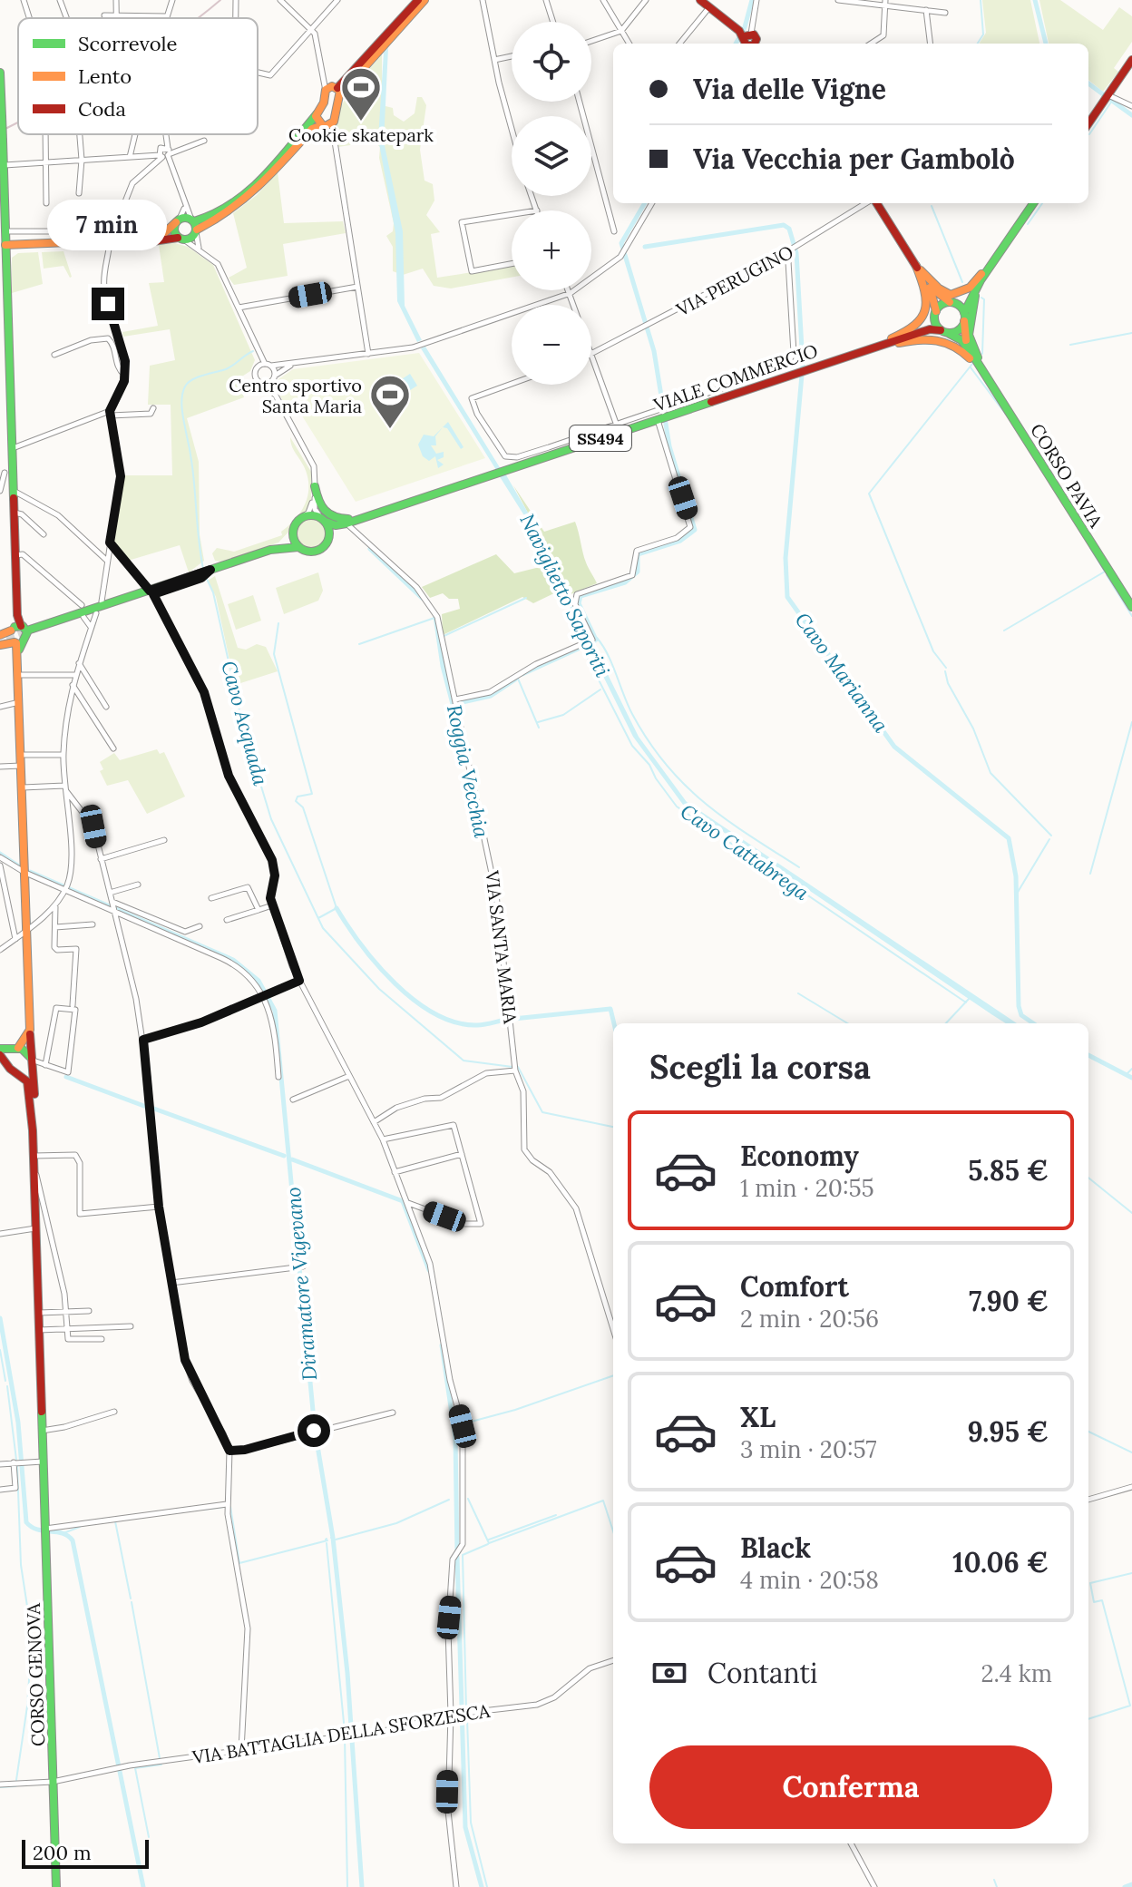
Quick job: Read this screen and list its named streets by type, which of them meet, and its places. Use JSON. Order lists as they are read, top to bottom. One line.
{"streets":{"main road":["VIALE COMMERCIO","SS494","CORSO PAVIA","CORSO GENOVA"],"street":["VIA PERUGINO","VIA SANTA MARIA","VIA BATTAGLIA DELLA SFORZESCA"]},"crossings":[["VIALE COMMERCIO","SS494"],["VIALE COMMERCIO","VIA SANTA MARIA"],["CORSO GENOVA","VIA BATTAGLIA DELLA SFORZESCA"]],"water":["Naviglietto Saporiti","Cavo Marianna","Cavo Acquada","Roggia Vecchia","Cavo Cattabrega","Diramatore Vigevano"],"places":{"sports":["Cookie skatepark","Centro sportivo Santa Maria"]},"legend":["Scorrevole","Lento","Coda"],"scale_bar":"200 m","page":{"map_buttons":["+","−"],"banner":["Via delle Vigne","Via Vecchia per Gambolò"],"bubble":"7 min","heading":"Scegli la corsa","list":[{"name":"Economy","note":"1 min · 20:55","value":"5.85 €"},{"name":"Comfort","note":"2 min · 20:56","value":"7.90 €"},{"name":"XL","note":"3 min · 20:57","value":"9.95 €"},{"name":"Black","note":"4 min · 20:58","value":"10.06 €"}],"pay":["Contanti","2.4 km"],"buttons":"Conferma","scale":"200 m"}}
